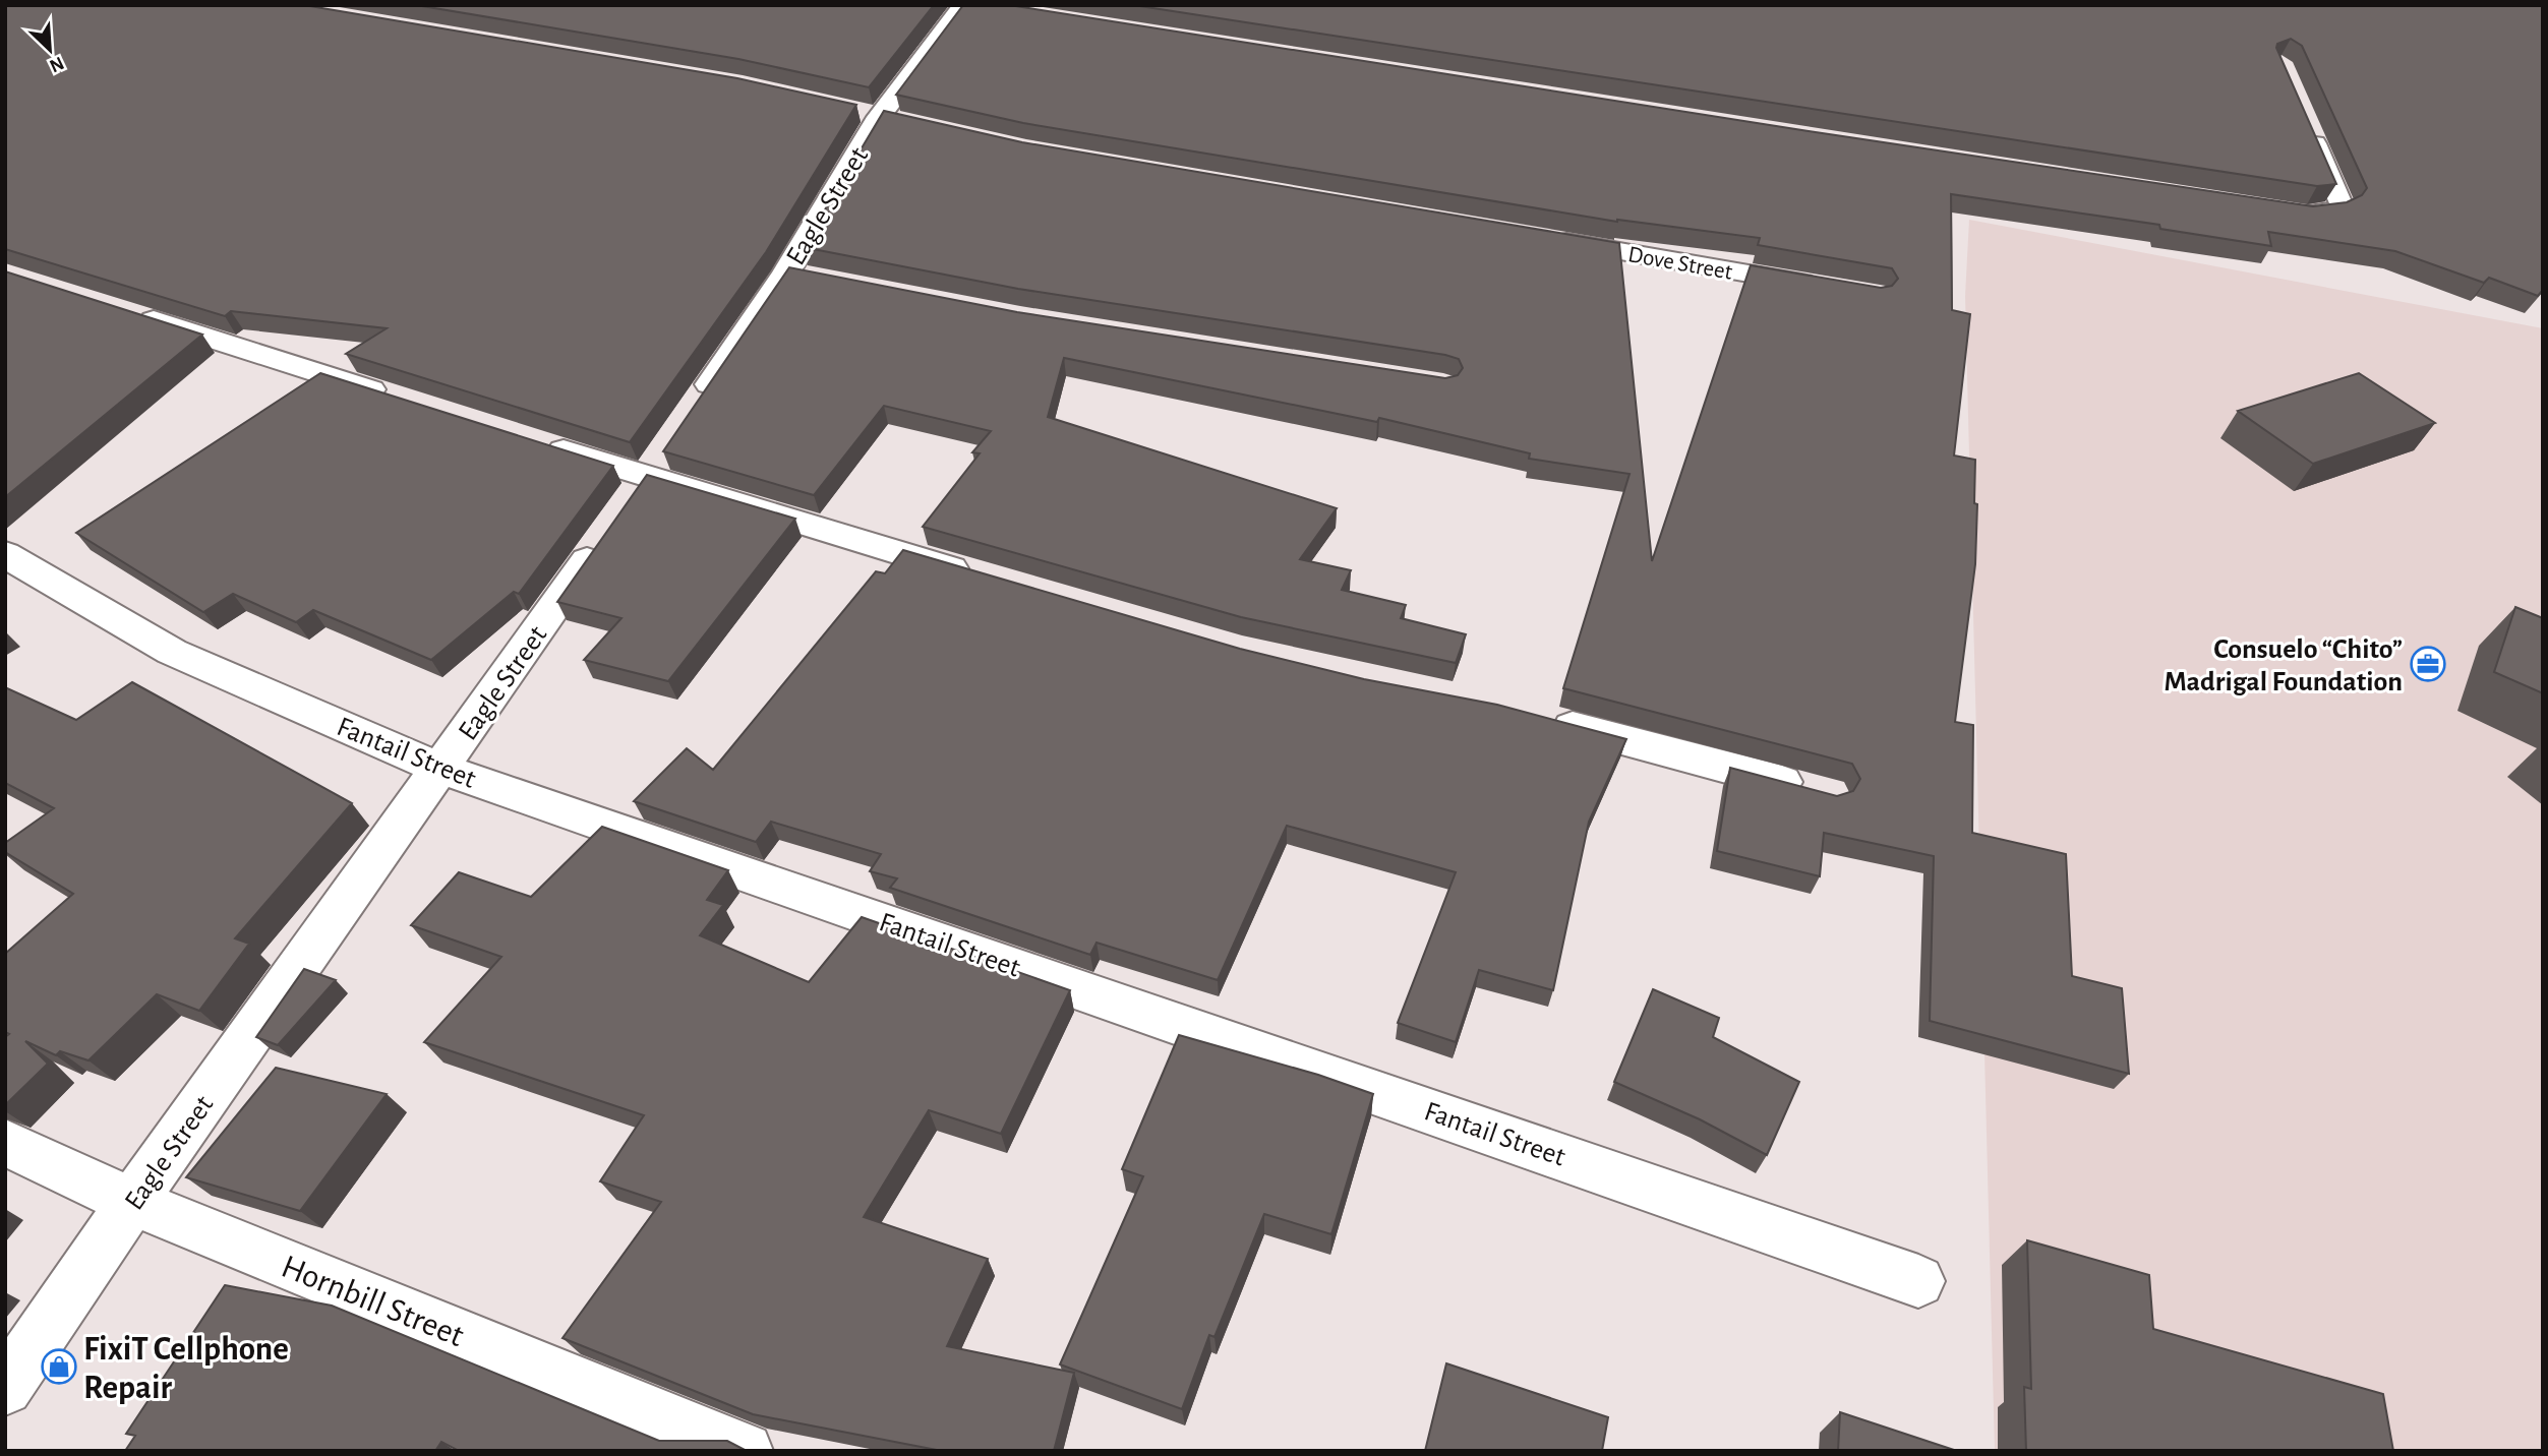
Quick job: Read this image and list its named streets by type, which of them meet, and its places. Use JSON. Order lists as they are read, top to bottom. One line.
{"streets":{"street":["Eagle Street","Dove Street","Fantail Street","Hornbill Street"]},"crossings":[["Eagle Street","Fantail Street"],["Eagle Street","Hornbill Street"]],"places":{"office":["Consuelo “Chito” Madrigal Foundation"],"shop":["FixiT Cellphone Repair"]},"north":"bottom right"}
